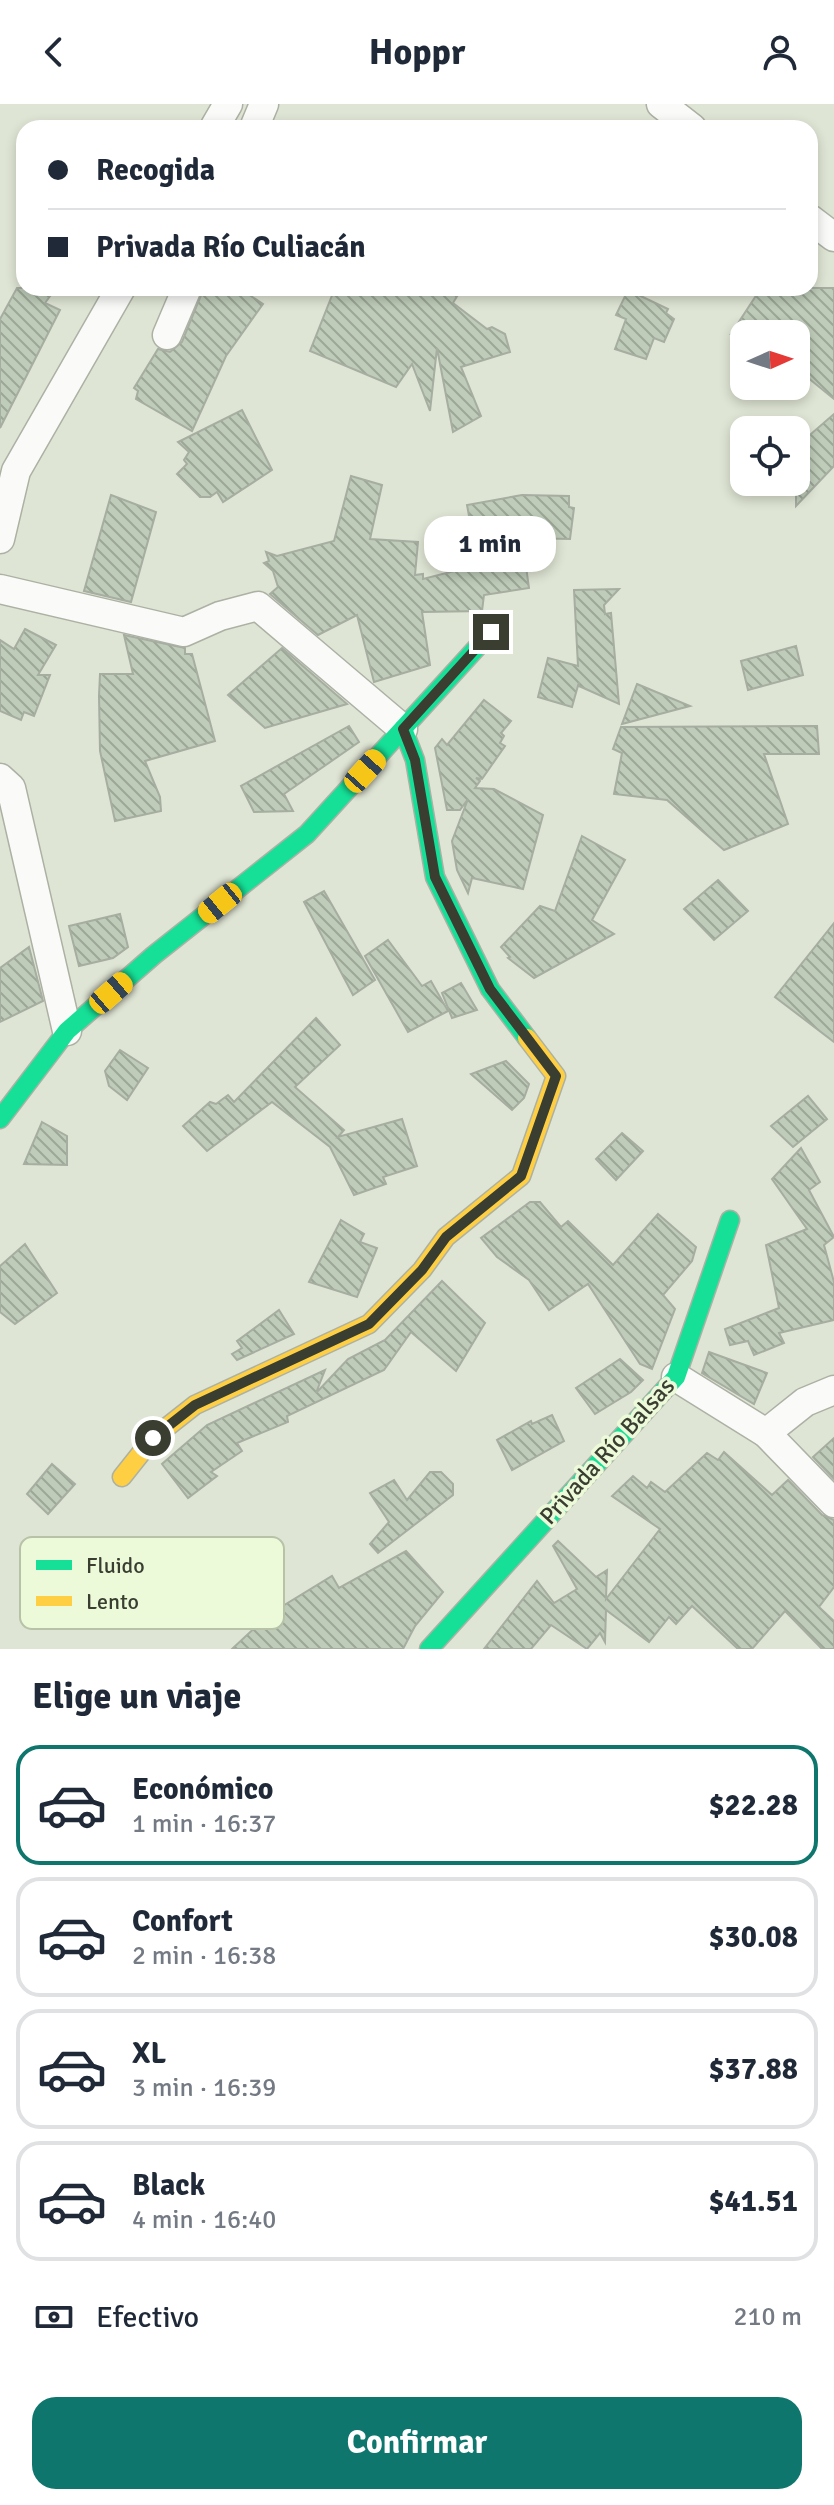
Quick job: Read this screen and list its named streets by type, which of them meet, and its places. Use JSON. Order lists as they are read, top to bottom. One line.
{"streets":{"street":["Privada Río Balsas"]},"legend":["Fluido","Lento"],"north":"right","page":{"header":"Hoppr","banner":["Recogida","Privada Río Culiacán"],"bubble":"1 min","heading":"Elige un viaje","list":[{"name":"Económico","note":"1 min · 16:37","value":"$22.28"},{"name":"Confort","note":"2 min · 16:38","value":"$30.08"},{"name":"XL","note":"3 min · 16:39","value":"$37.88"},{"name":"Black","note":"4 min · 16:40","value":"$41.51"}],"pay":["Efectivo","210 m"],"buttons":"Confirmar"}}
